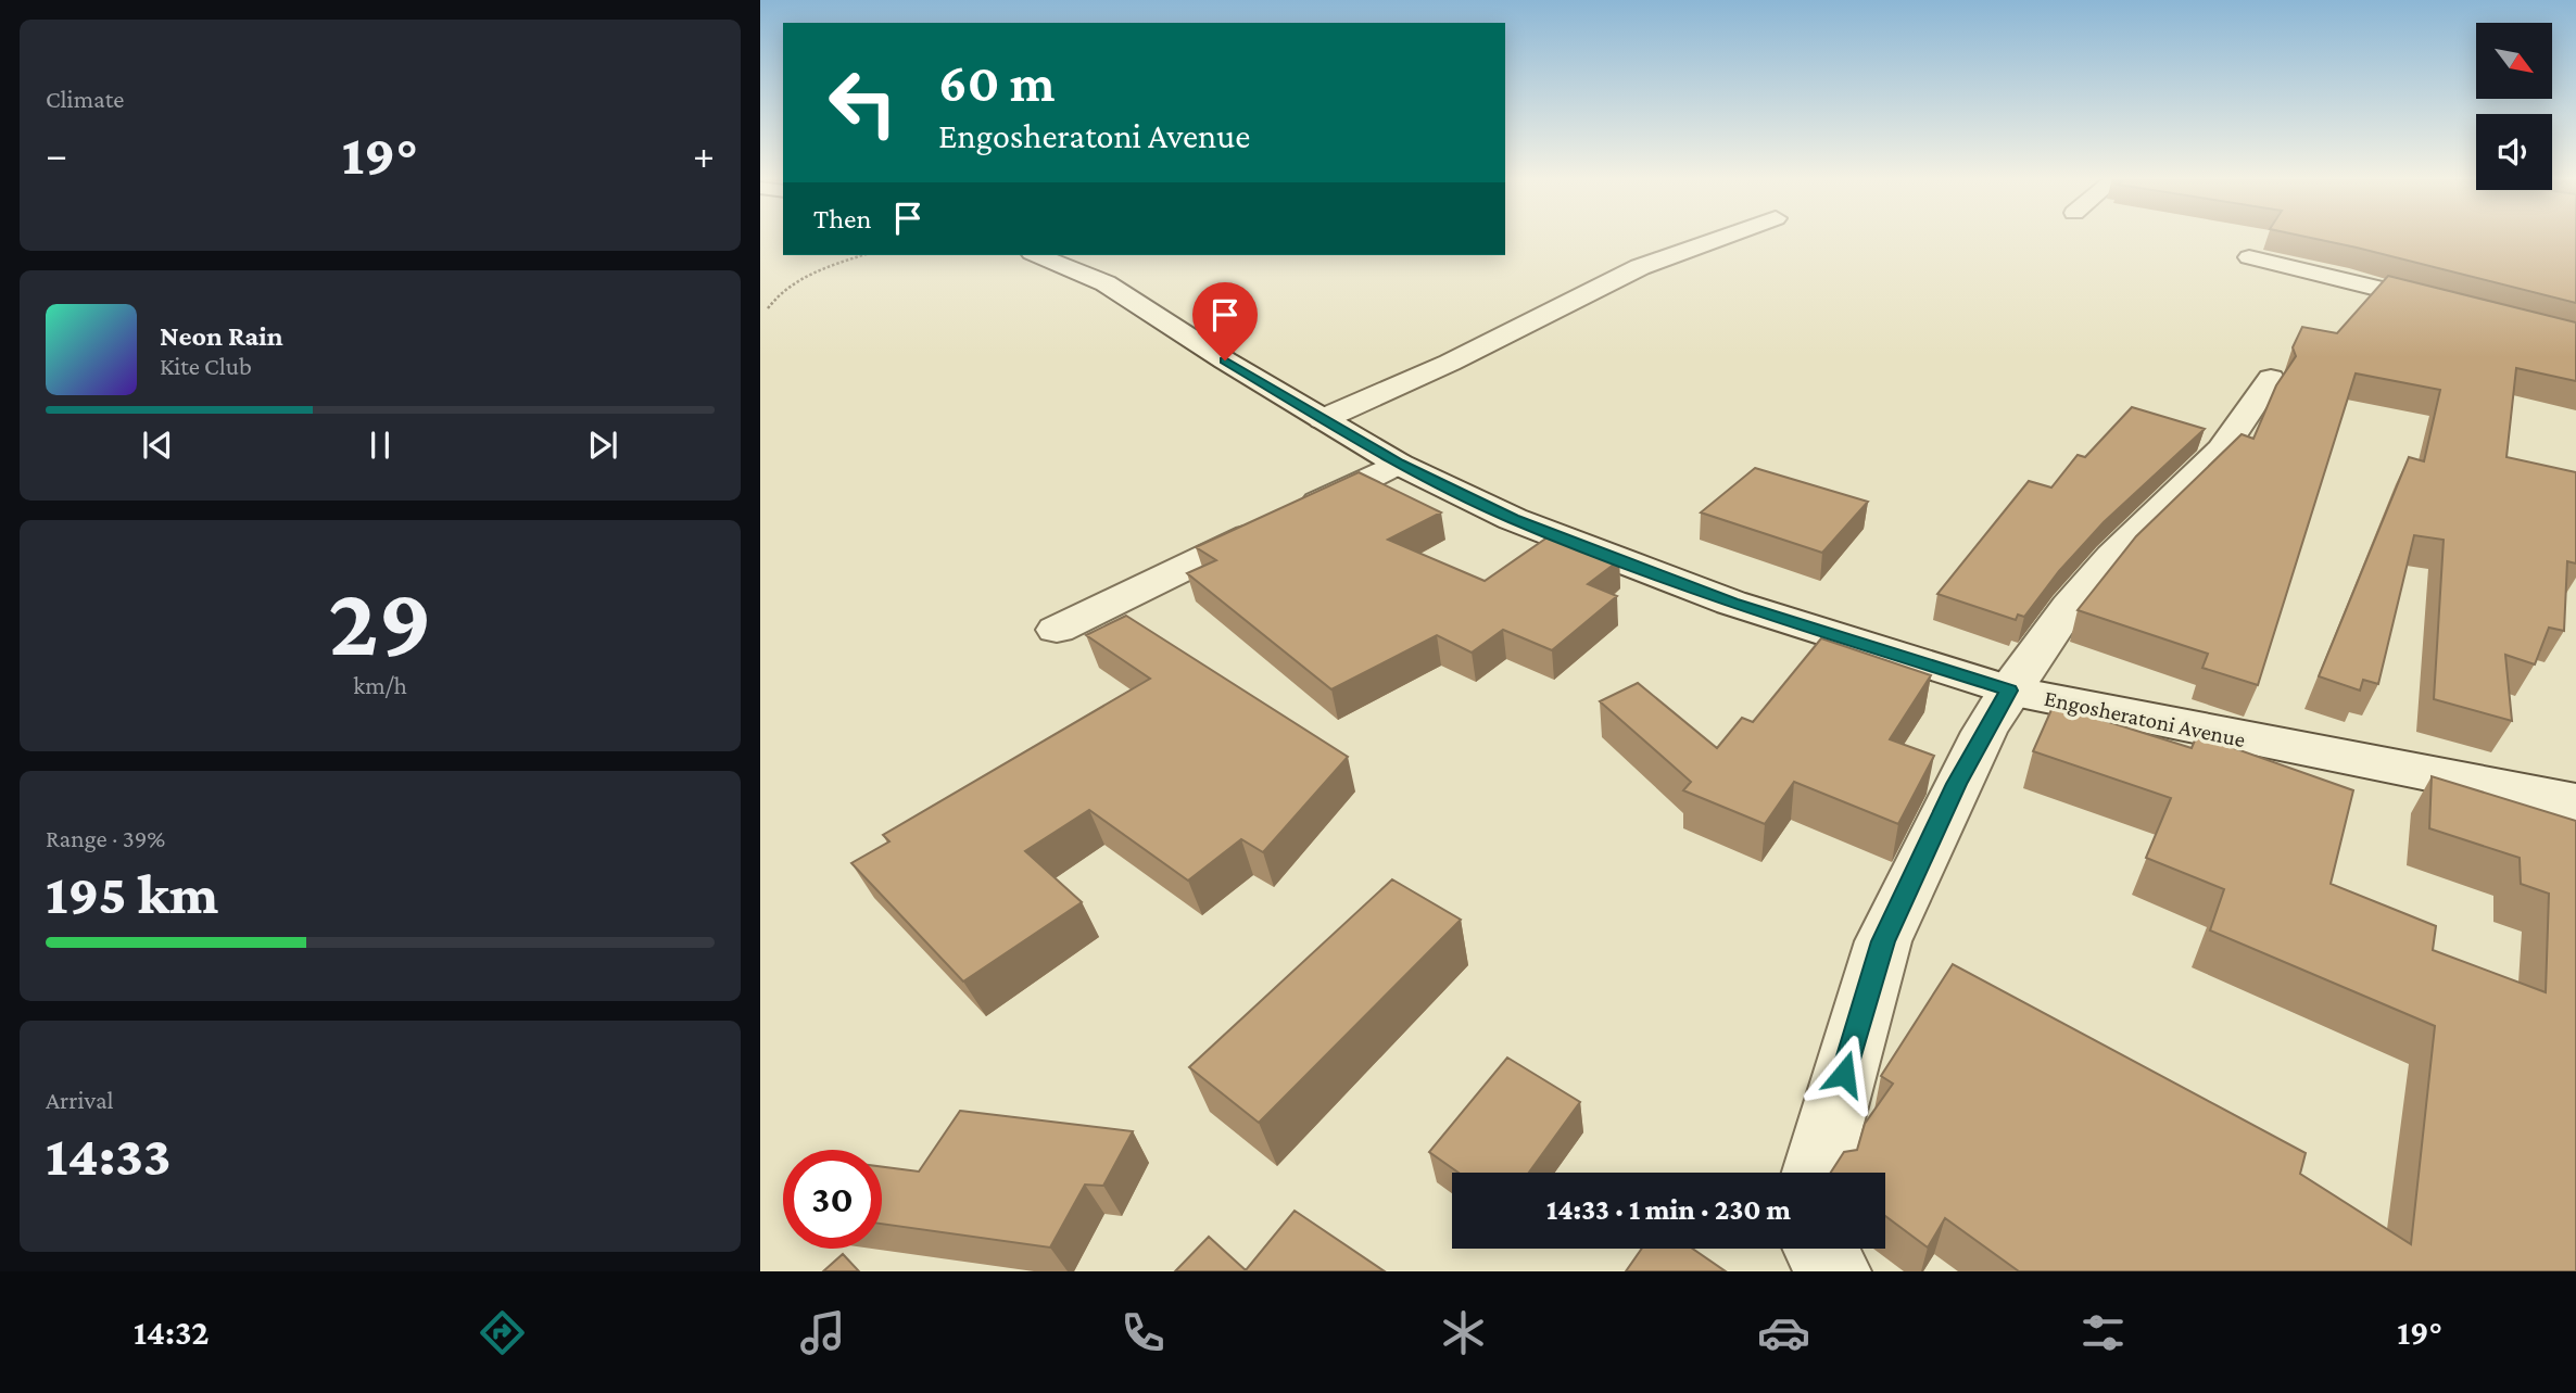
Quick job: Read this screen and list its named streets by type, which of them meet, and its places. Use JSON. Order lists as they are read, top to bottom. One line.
{"streets":{"street":["Engosheratoni Avenue"]},"north":"bottom right","page":{"tile":["Climate",["29","km/h"],["Range · 39%","195 km"],["Arrival","14:33"]],"turn":["60 m","Engosheratoni Avenue"],"heat":["−","19°","+"],"then":"Then","song":["Neon Rain","Kite Club"],"limit":"30","trip":"14:33 · 1 min · 230 m","tabs":["14:32","19°"]}}
